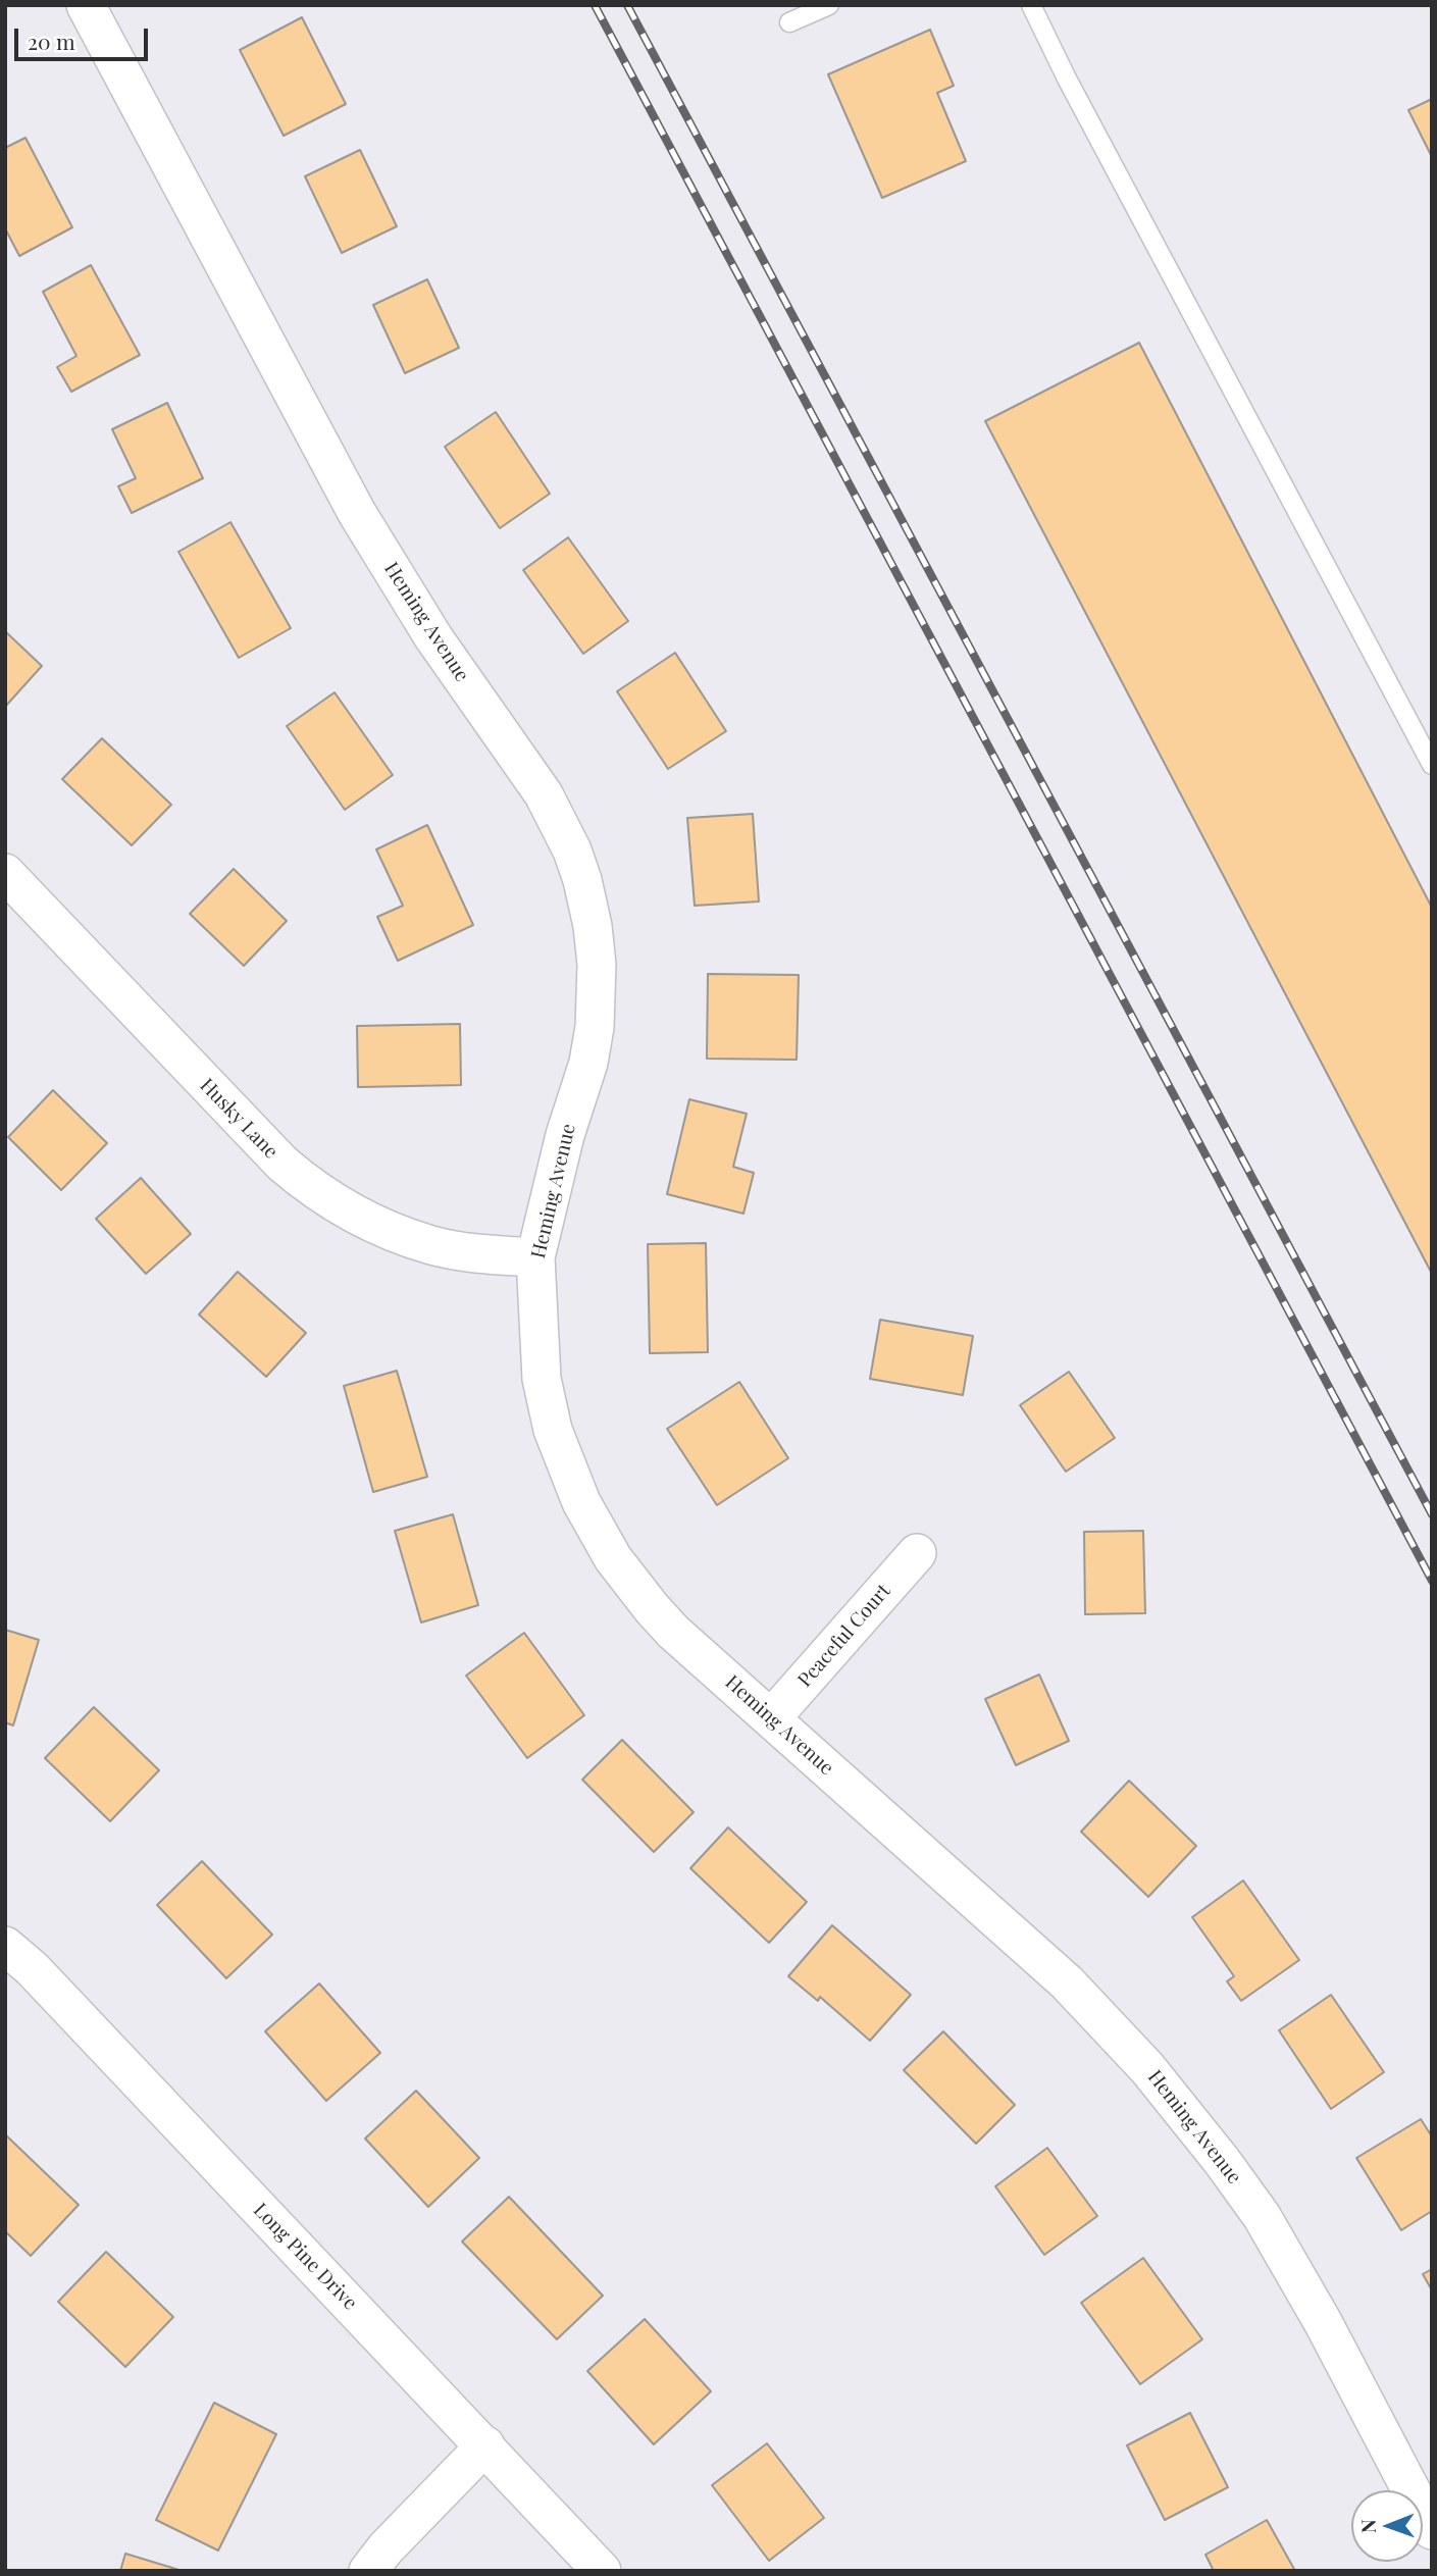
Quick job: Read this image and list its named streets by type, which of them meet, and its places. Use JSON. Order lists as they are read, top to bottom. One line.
{"streets":{"street":["Heming Avenue","Husky Lane","Peaceful Court","Long Pine Drive"]},"crossings":[["Heming Avenue","Husky Lane"],["Heming Avenue","Peaceful Court"]],"scale_bar":"20 m","north":"left"}
